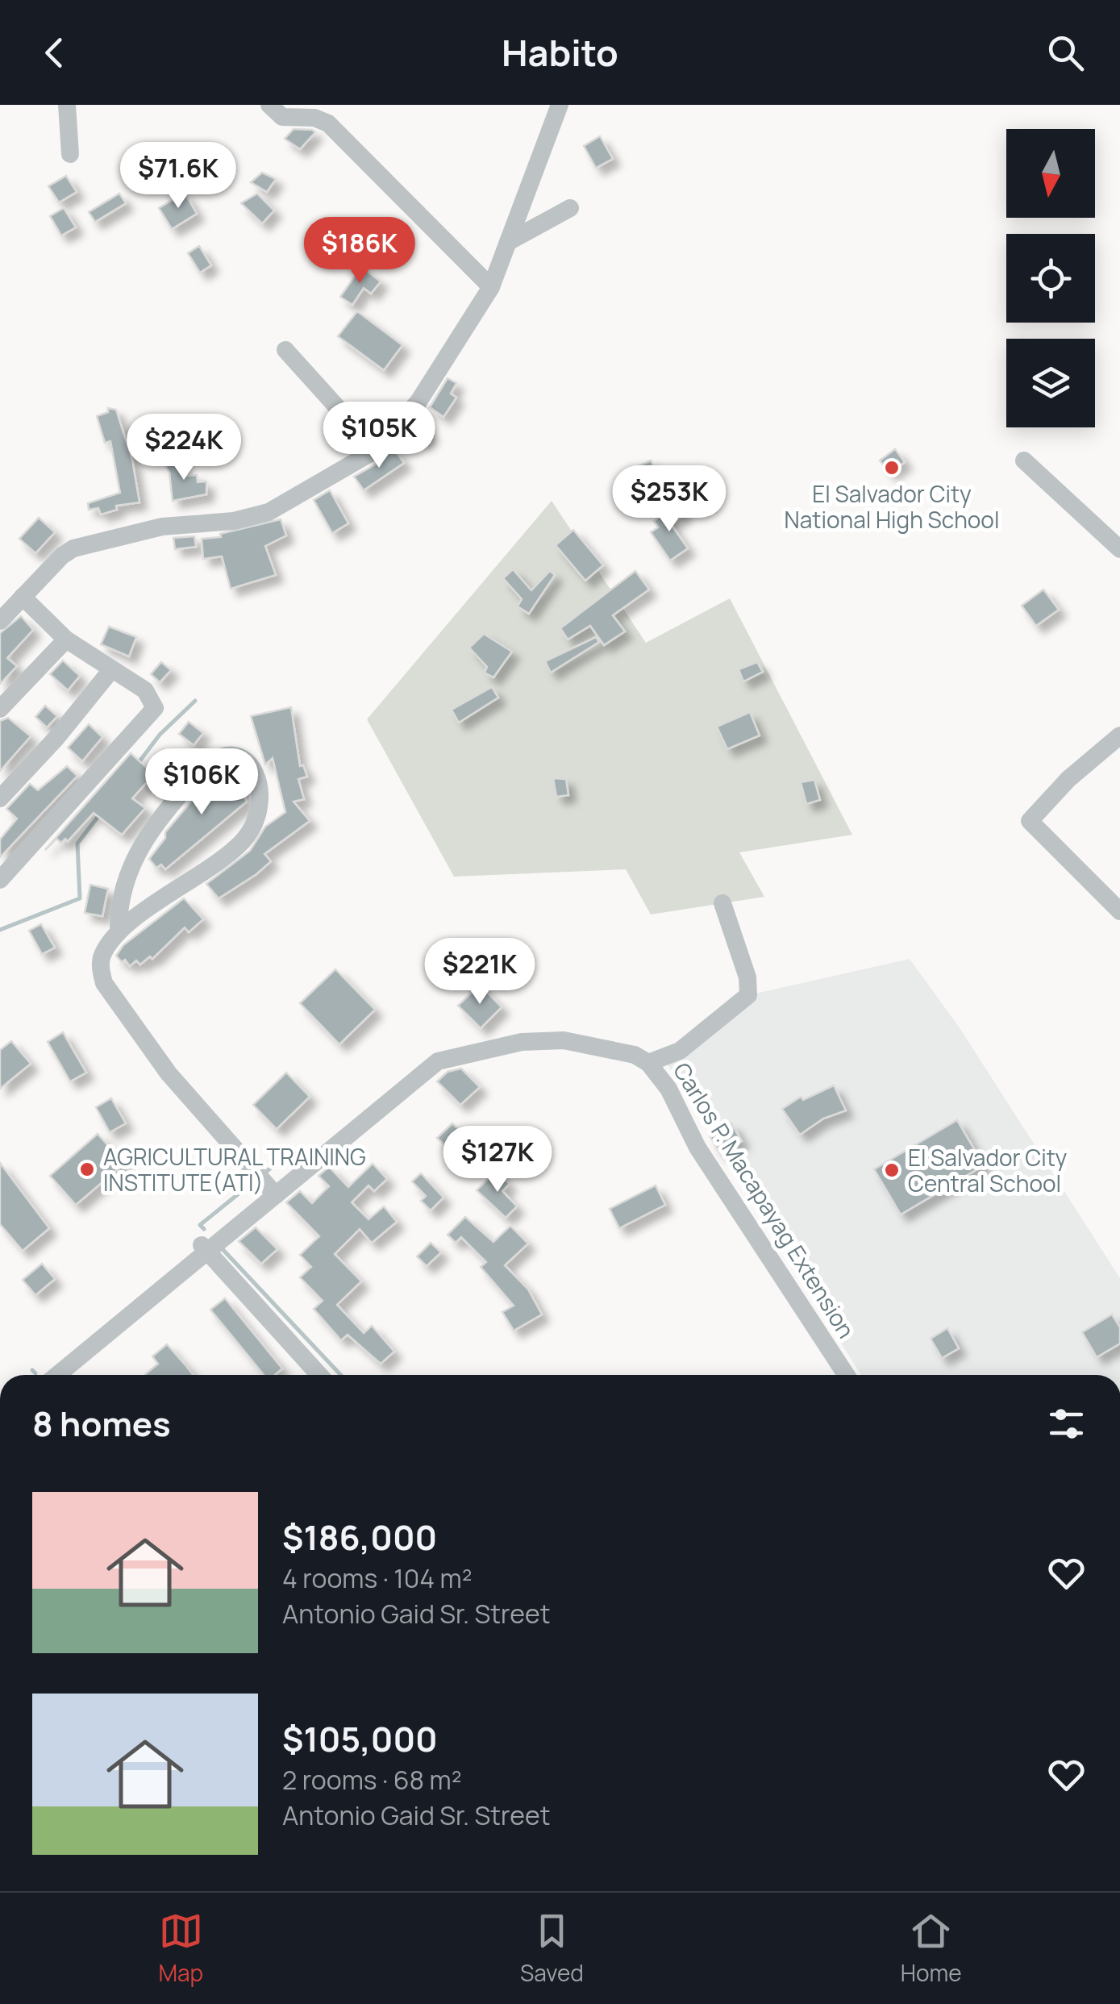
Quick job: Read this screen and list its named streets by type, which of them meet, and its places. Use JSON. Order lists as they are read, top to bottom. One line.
{"streets":{"street":["Carlos P. Macapayag Extension"]},"places":["El Salvador City National High School","AGRICULTURAL TRAINING INSTITUTE(ATI)","El Salvador City Central School"],"north":"bottom","page":{"header":"Habito","price":["$71.6K","$186K","$105K","$224K","$253K","$106K","$221K","$127K"],"heading":"8 homes","list":[{"name":"$186,000","note":"4 rooms · 104 m² · Antonio Gaid Sr. Street"},{"name":"$105,000","note":"2 rooms · 68 m² · Antonio Gaid Sr. Street"}],"tabs":["Map","Saved","Home"]}}
